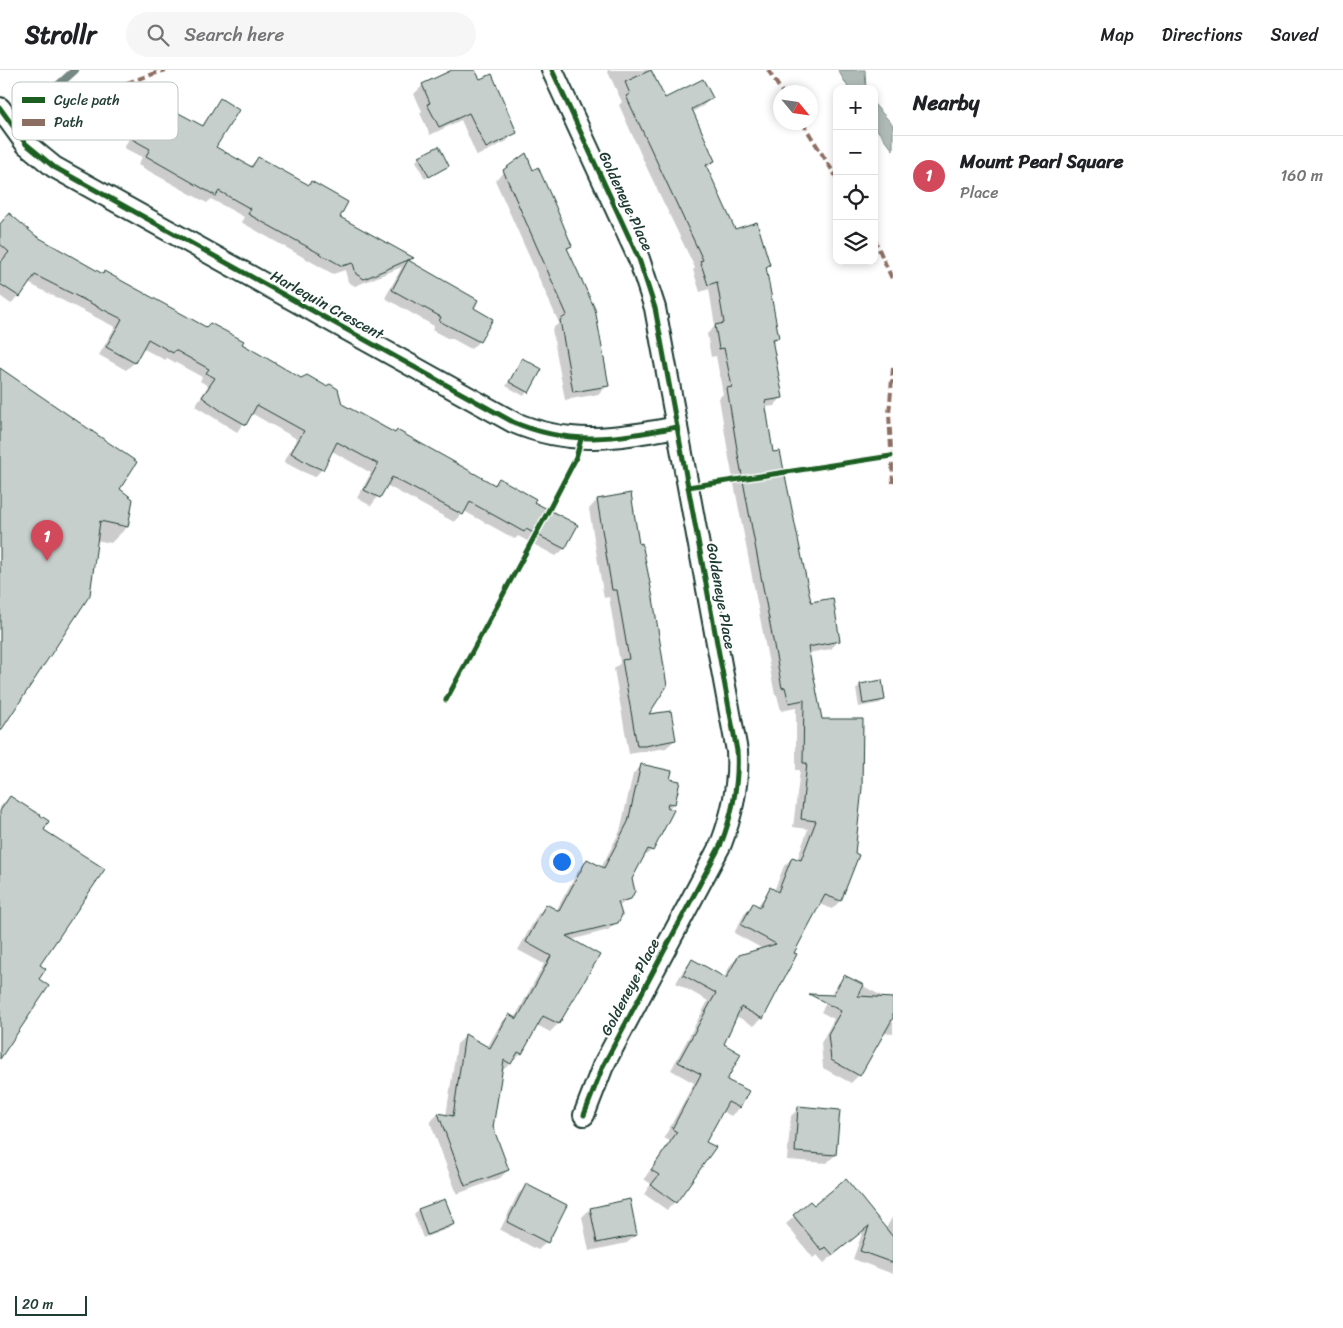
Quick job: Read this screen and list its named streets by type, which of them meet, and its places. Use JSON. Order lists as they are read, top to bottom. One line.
{"streets":{"street":["Goldeneye Place","Harlequin Crescent"]},"crossings":[["Goldeneye Place","Harlequin Crescent"]],"legend":["Cycle path","Path"],"scale_bar":"20 m","north":"bottom right","page":{"header":"Strollr","search":"Search here","nav":["Map","Directions","Saved"],"heading":"Nearby","map_buttons":["+","−"],"list":[{"mark":"1","name":"Mount Pearl Square","note":"Place","value":"160 m"}],"pins":"1","scale":"20 m"}}
